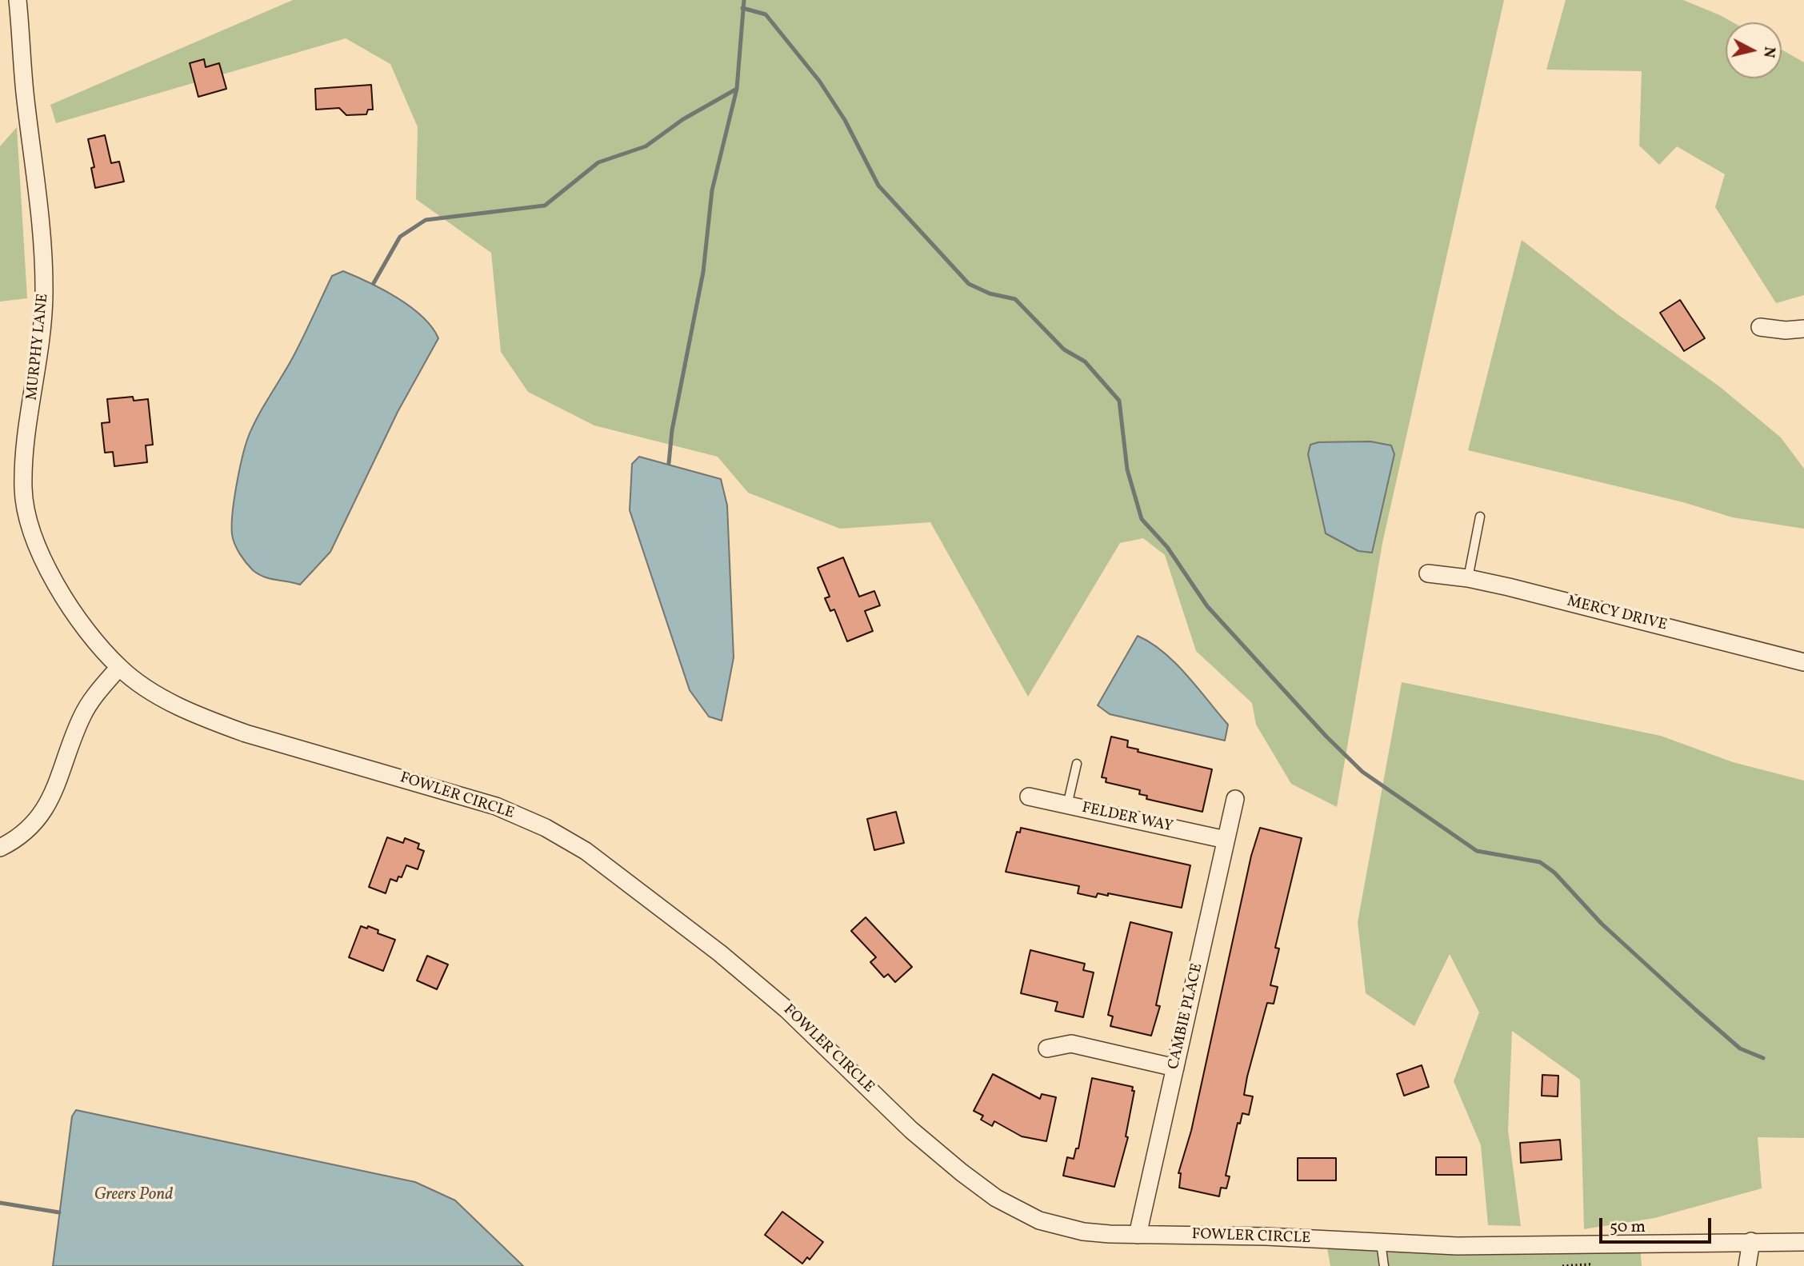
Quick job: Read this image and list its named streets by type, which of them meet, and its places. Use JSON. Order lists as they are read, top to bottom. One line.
{"streets":{"street":["MURPHY LANE","MERCY DRIVE","FOWLER CIRCLE","FELDER WAY","CAMBIE PLACE"]},"crossings":[["MURPHY LANE","FOWLER CIRCLE"],["FOWLER CIRCLE","CAMBIE PLACE"],["FELDER WAY","CAMBIE PLACE"]],"water":["Greers Pond"],"scale_bar":"50 m","north":"right"}
